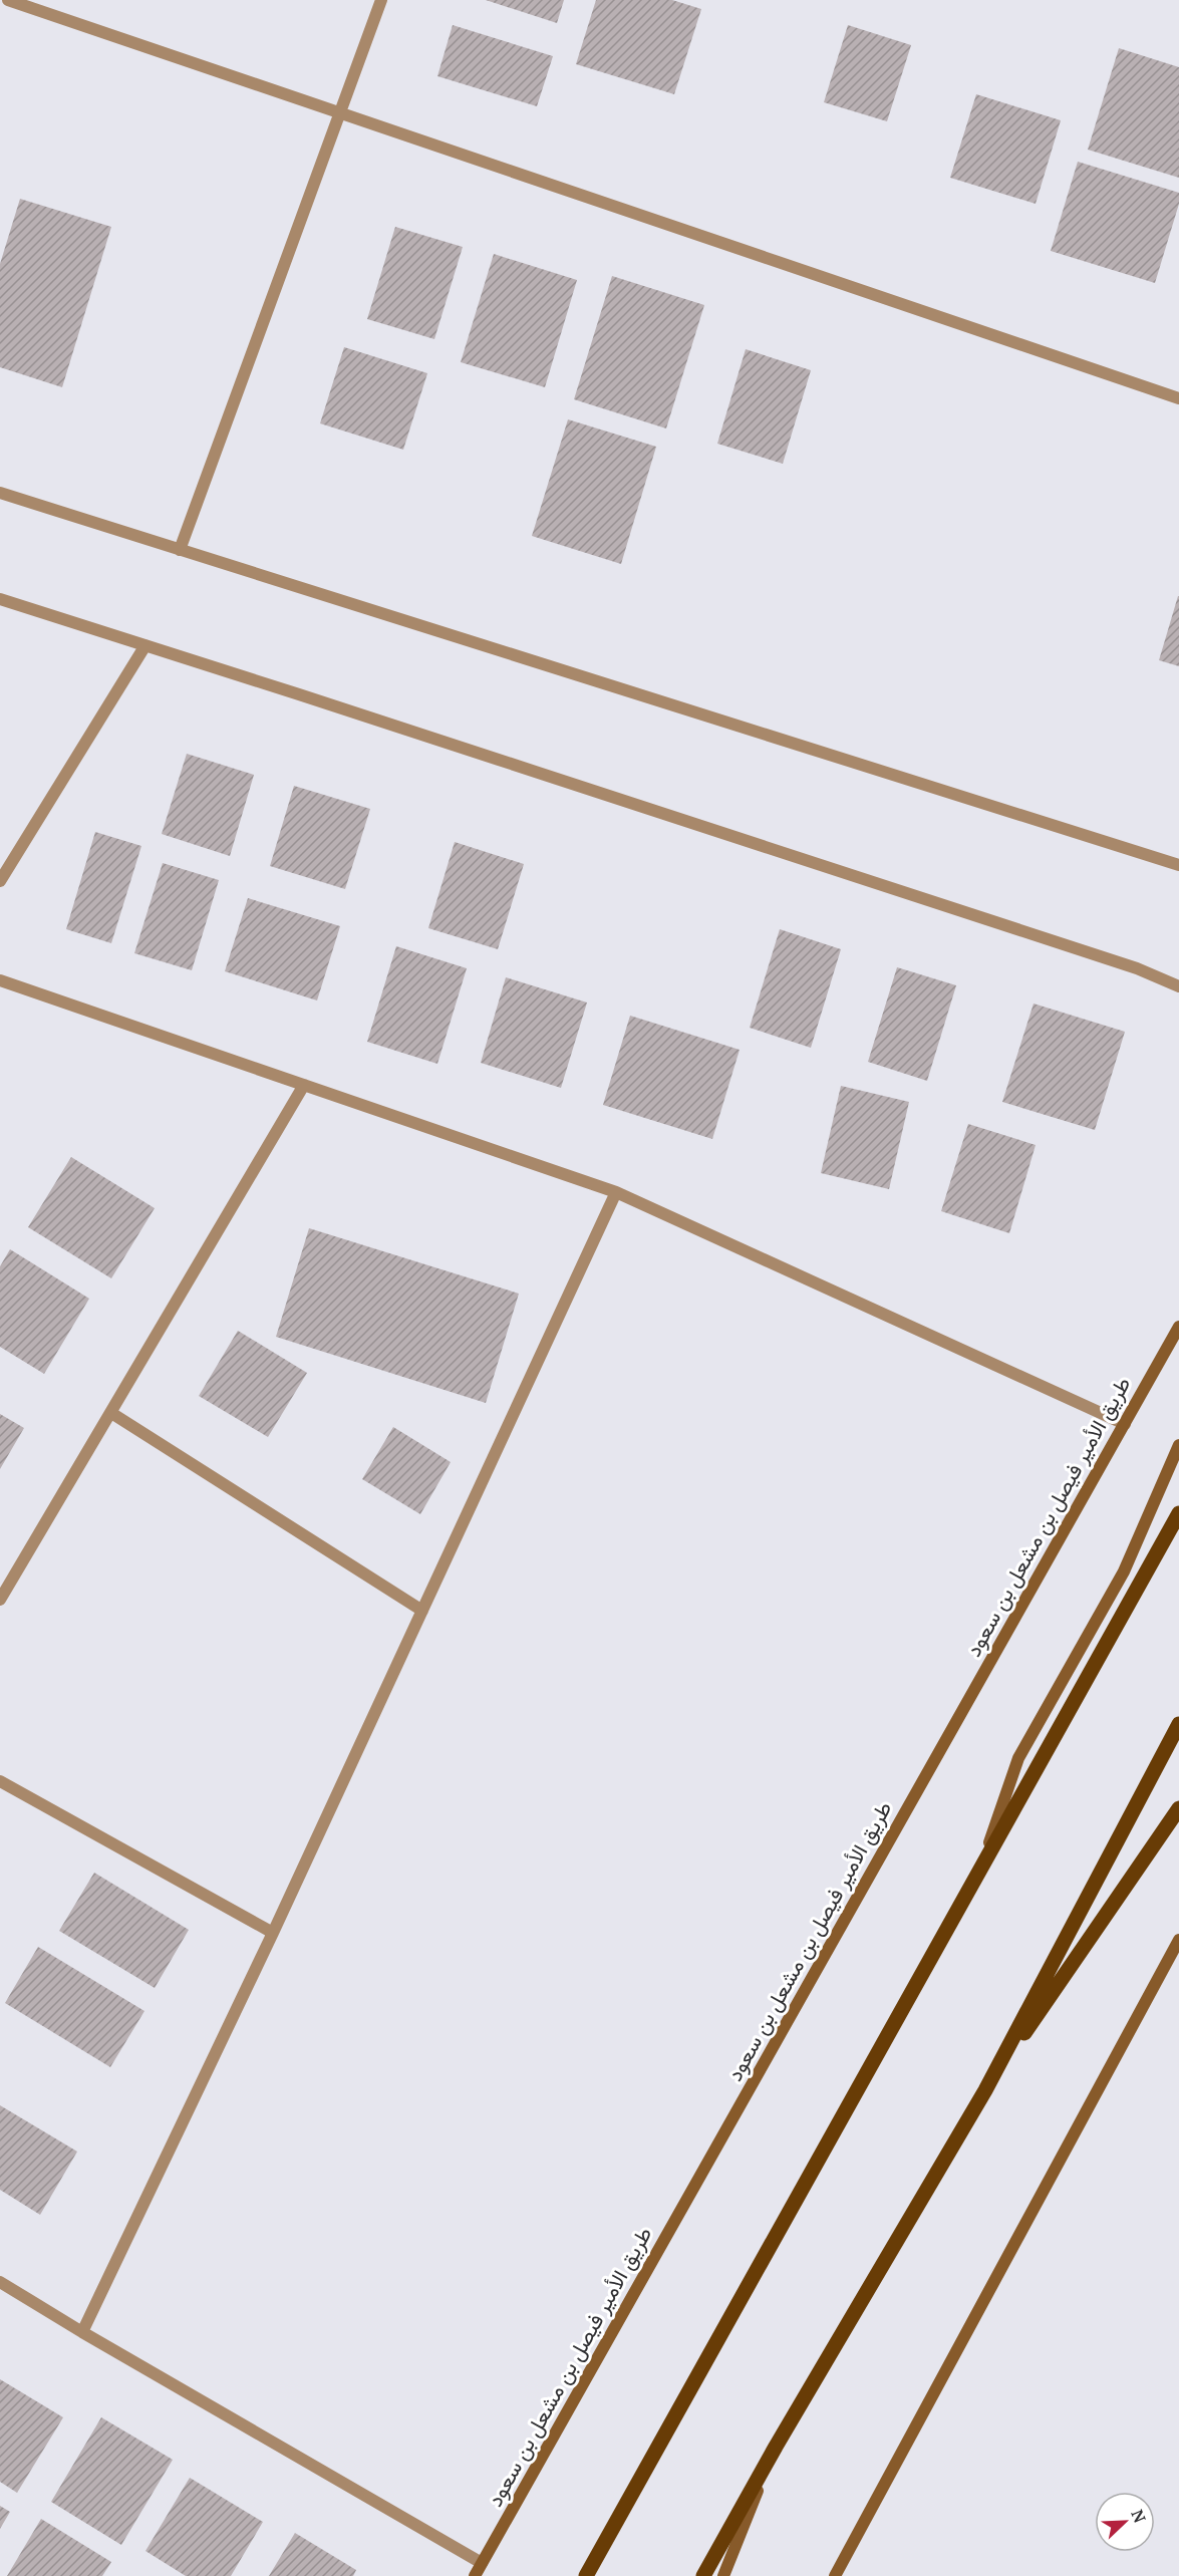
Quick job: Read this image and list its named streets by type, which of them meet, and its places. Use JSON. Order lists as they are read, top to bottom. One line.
{"streets":{"main road":["طريق الأمير فيصل بن مشعل بن سعود"]},"north":"top right"}
